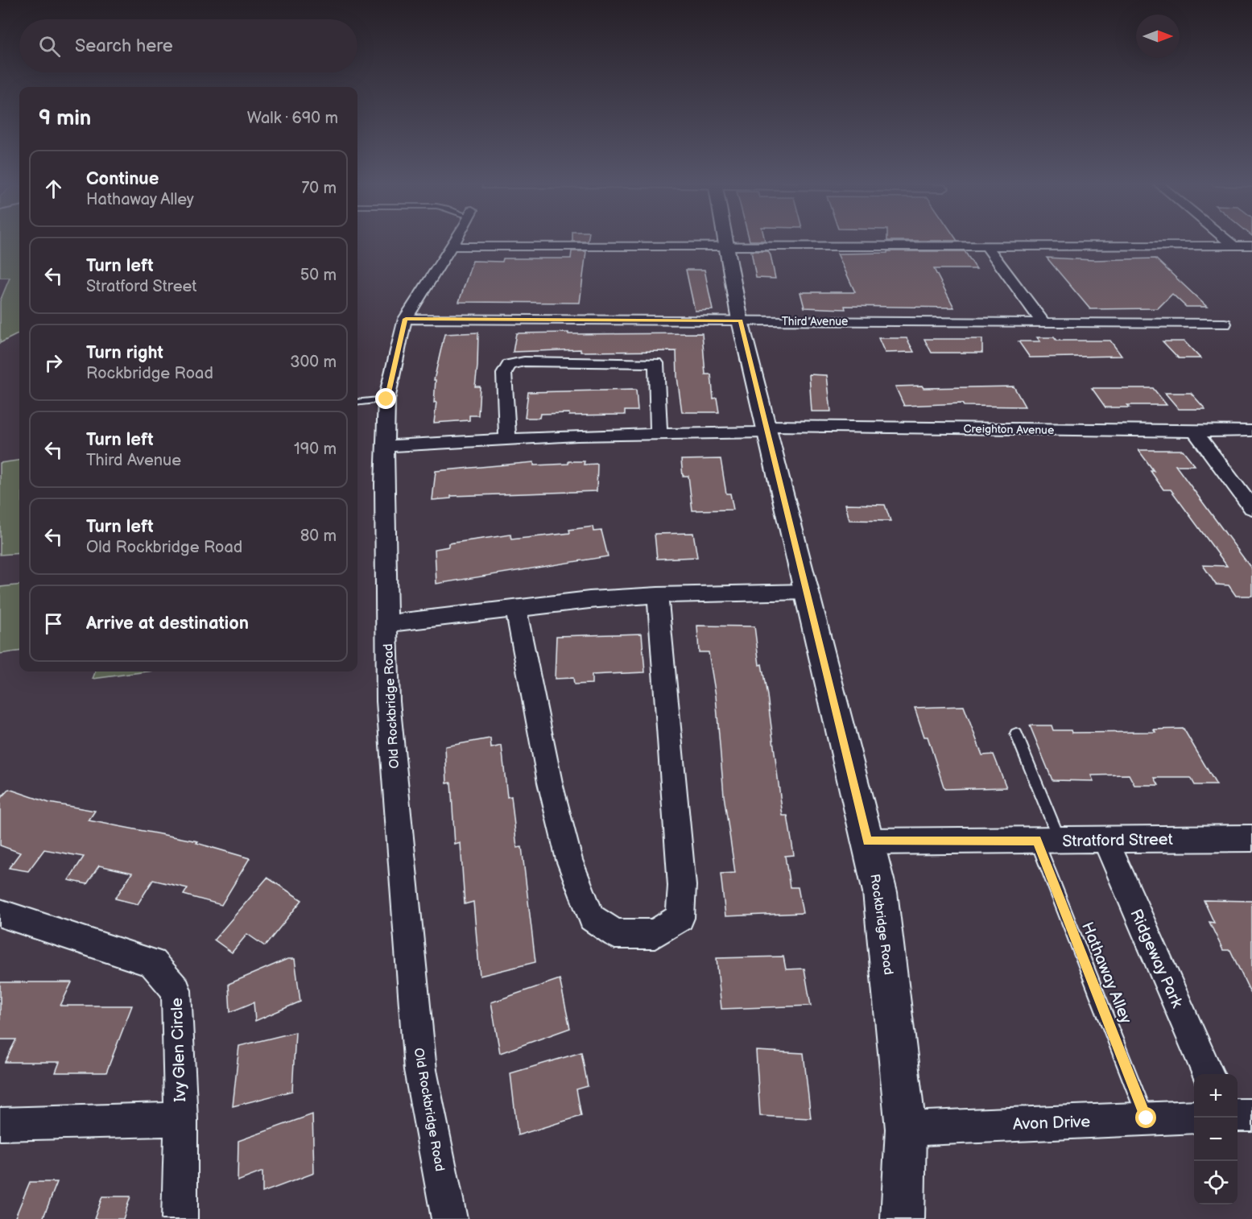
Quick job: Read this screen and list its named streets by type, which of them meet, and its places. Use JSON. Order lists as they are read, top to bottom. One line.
{"streets":{"street":["Third Avenue","Creighton Avenue","Old Rockbridge Road","Stratford Street","Rockbridge Road","Ridgeway Park","Ivy Glen Circle","Avon Drive"],"lane":["Hathaway Alley"]},"crossings":[["Third Avenue","Old Rockbridge Road"],["Third Avenue","Rockbridge Road"],["Creighton Avenue","Old Rockbridge Road"],["Creighton Avenue","Rockbridge Road"],["Stratford Street","Rockbridge Road"],["Stratford Street","Ridgeway Park"],["Stratford Street","Hathaway Alley"],["Rockbridge Road","Avon Drive"],["Hathaway Alley","Avon Drive"]],"north":"right","page":{"search":"Search here","heading":["9 min","Walk · 690 m"],"list":[["Continue","Hathaway Alley","70 m"],["Turn left","Stratford Street","50 m"],["Turn right","Rockbridge Road","300 m"],["Turn left","Third Avenue","190 m"],["Turn left","Old Rockbridge Road","80 m"],"Arrive at destination"],"map_buttons":["+","−"]}}
